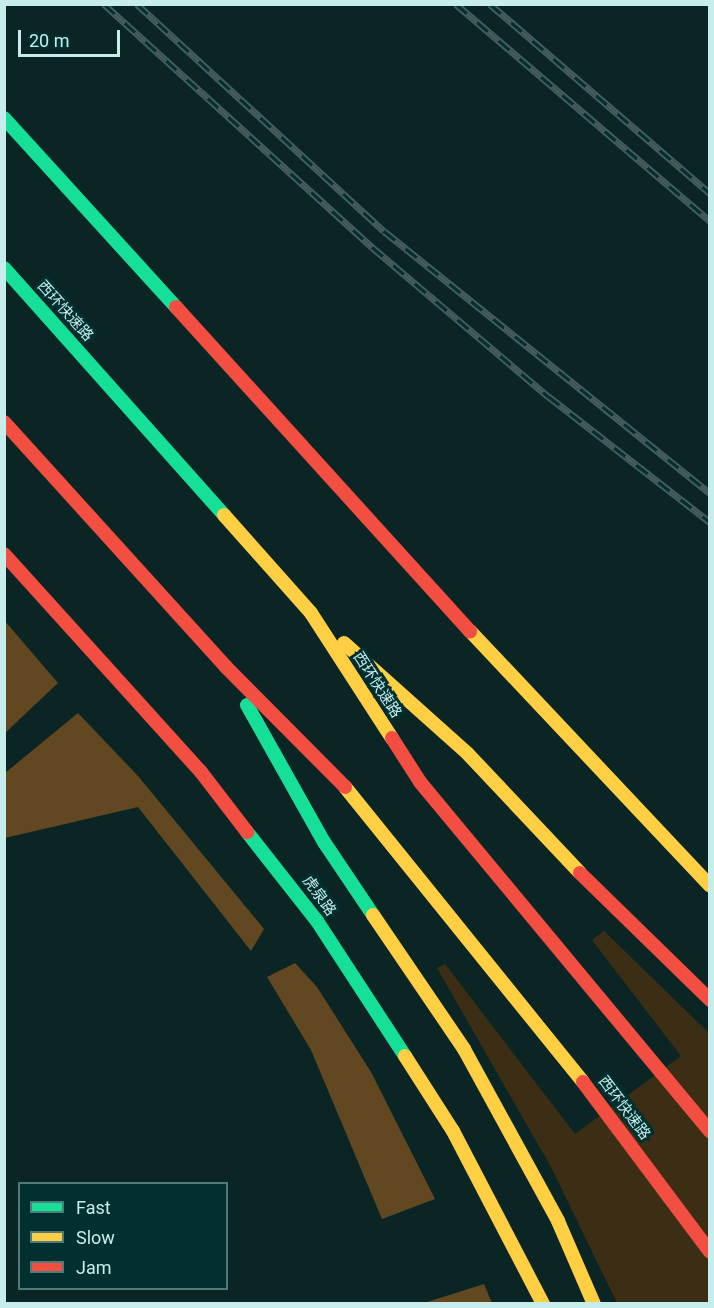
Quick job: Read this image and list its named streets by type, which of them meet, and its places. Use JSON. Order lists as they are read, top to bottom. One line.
{"streets":{"main road":["西环快速路","虎泉路"]},"legend":["Fast","Slow","Jam"],"scale_bar":"20 m"}
